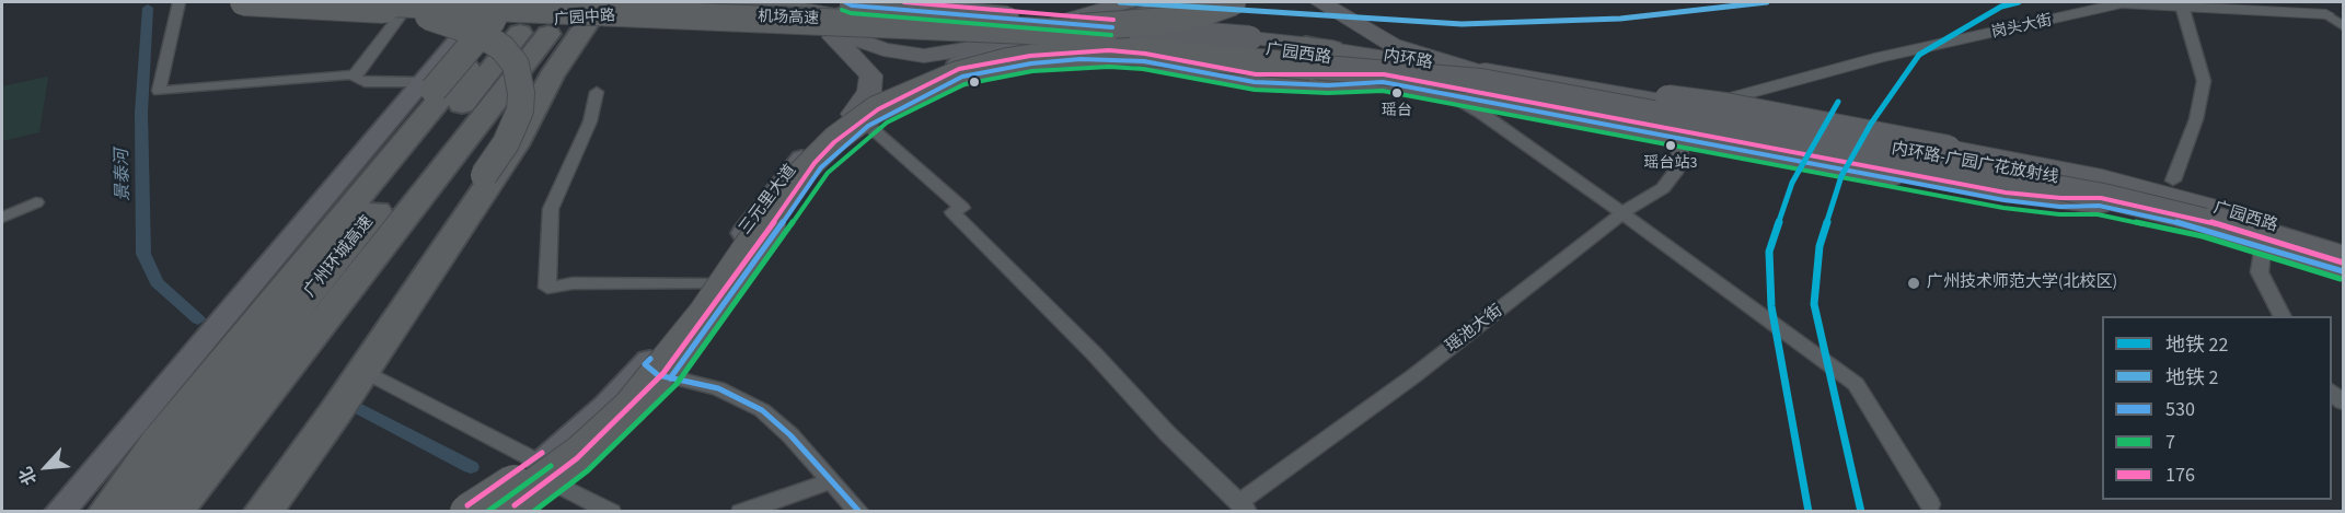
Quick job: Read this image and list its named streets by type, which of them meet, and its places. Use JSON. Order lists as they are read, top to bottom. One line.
{"streets":{"highway":["机场高速","内环路-广园广花放射线","广州环城高速"],"main road":["广园中路","广园西路","三元里大道"],"street":["岗头大街","瑶池大街"]},"crossings":[["广园中路","广园西路"],["广园中路","广州环城高速"],["机场高速","广园西路"],["机场高速","内环路-广园广花放射线"],["广园西路","内环路-广园广花放射线"],["广园西路","瑶池大街"]],"water":["景泰河"],"places":["瑶台","瑶台站3","广州技术师范大学(北校区)"],"lines":["metro line 22","metro line 2","transit line 530","transit line 176","transit line 7"],"legend":["地铁 22","地铁 2","530","7","176"],"north":"bottom left"}
